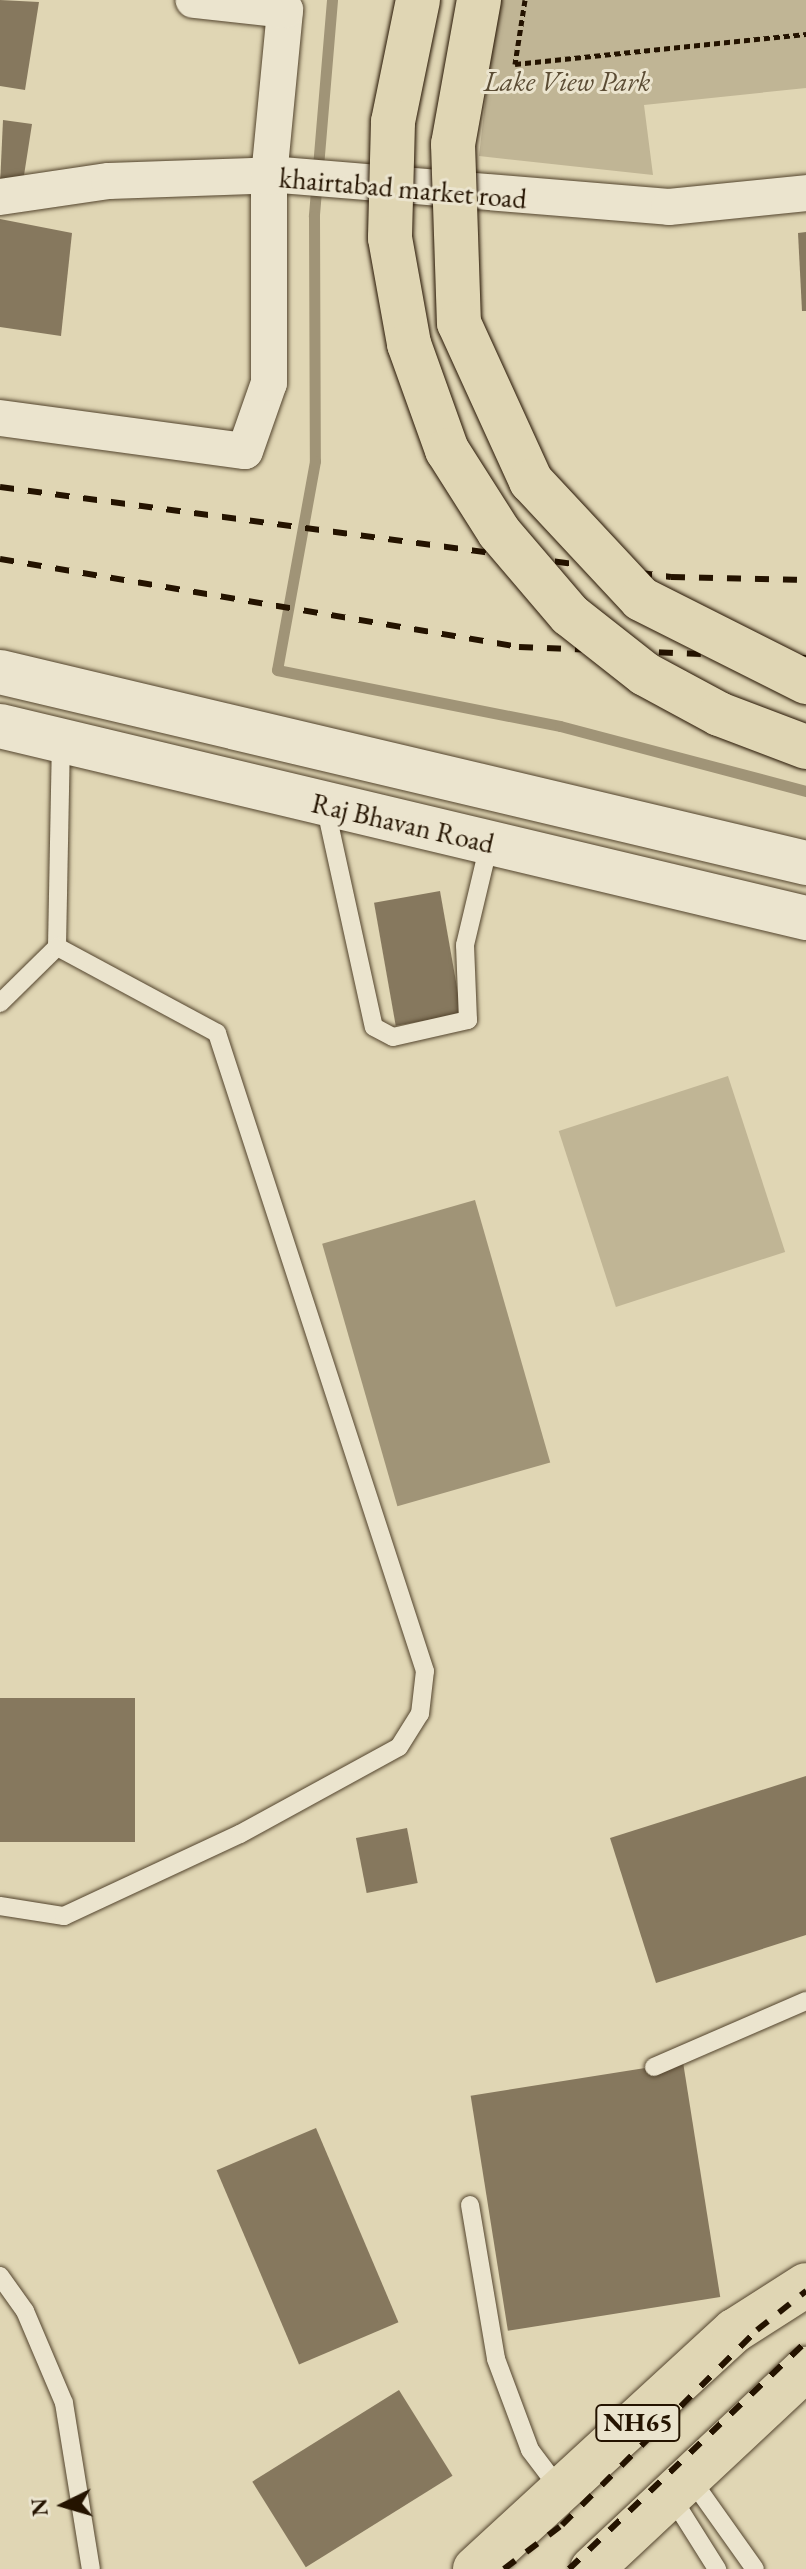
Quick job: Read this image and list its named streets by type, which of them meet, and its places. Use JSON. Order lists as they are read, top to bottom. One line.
{"streets":{"main road":["Raj Bhavan Road","NH65"],"street":["khairtabad market road"]},"parks":["Lake View Park"],"north":"left"}
